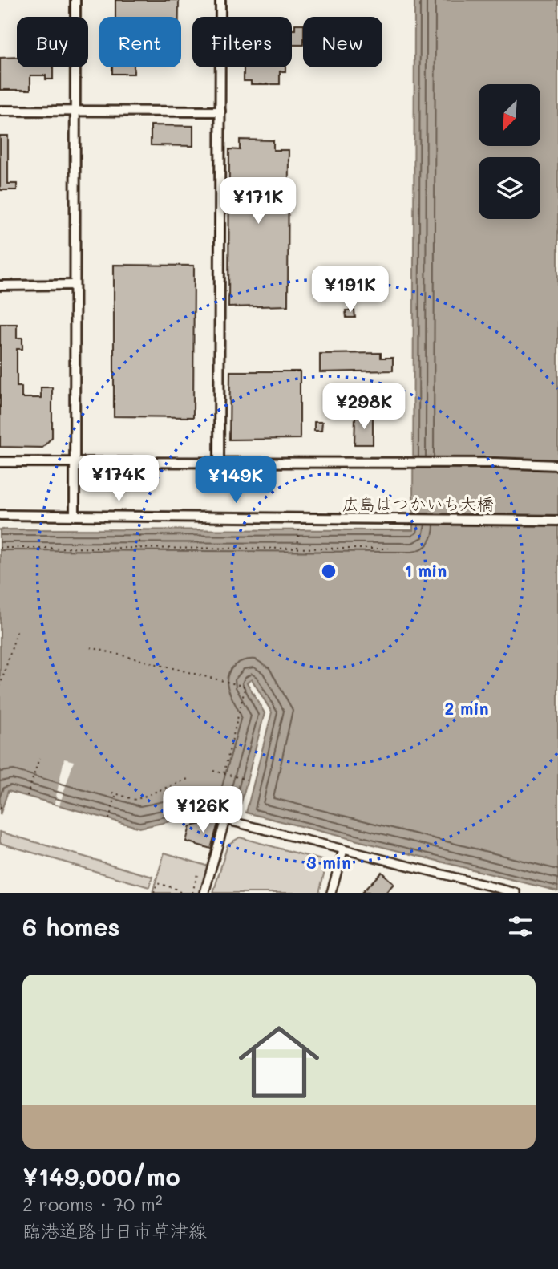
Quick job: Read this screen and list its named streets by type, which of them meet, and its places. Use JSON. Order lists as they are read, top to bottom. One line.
{"streets":{"street":["広島はつかいち大橋"]},"north":"bottom left","page":{"chip":["Buy","Rent","Filters","New"],"price":["¥171K","¥191K","¥298K","¥174K","¥149K","¥126K"],"heading":"6 homes","list":[{"name":"¥149,000/mo","note":"2 rooms · 70 m² · 臨港道路廿日市草津線"}]},"rings":["1 min","2 min","3 min"]}
